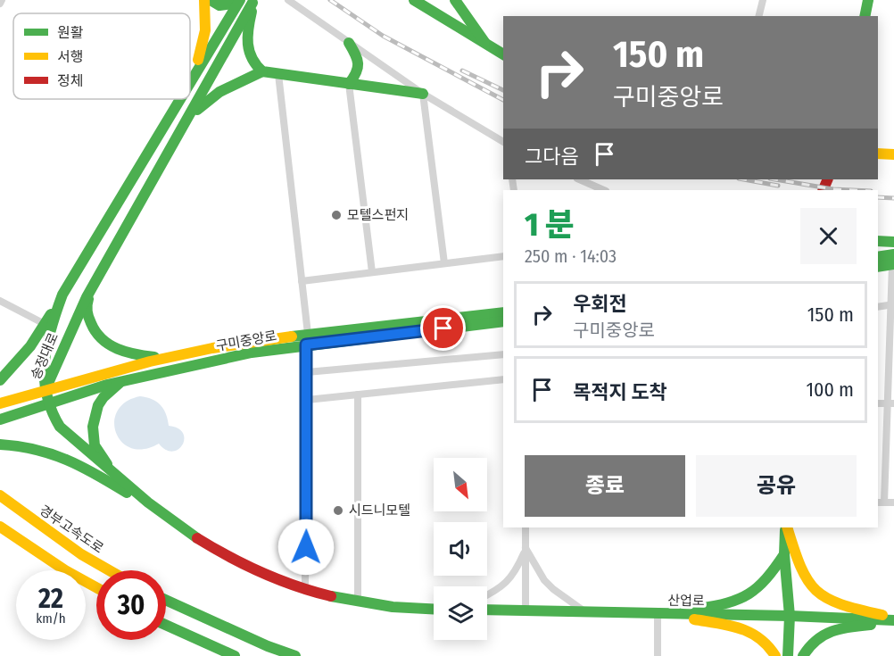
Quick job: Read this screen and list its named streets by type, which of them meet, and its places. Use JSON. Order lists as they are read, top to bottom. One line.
{"streets":{"main road":["구미중앙로","송정대로","경부고속도로","산업로"]},"crossings":[["구미중앙로","송정대로"]],"places":["모텔스펀지","시드니모텔"],"legend":["원활","서행","정체"],"north":"bottom right","page":{"turn":["150 m","구미중앙로"],"then":"그다음","heading":["1 분","250 m · 14:03"],"list":[{"name":"우회전","note":"구미중앙로","value":"150 m"},{"name":"목적지 도착","value":"100 m"}],"buttons":["종료","공유"],"speed":"22 km/h","limit":"30"}}
